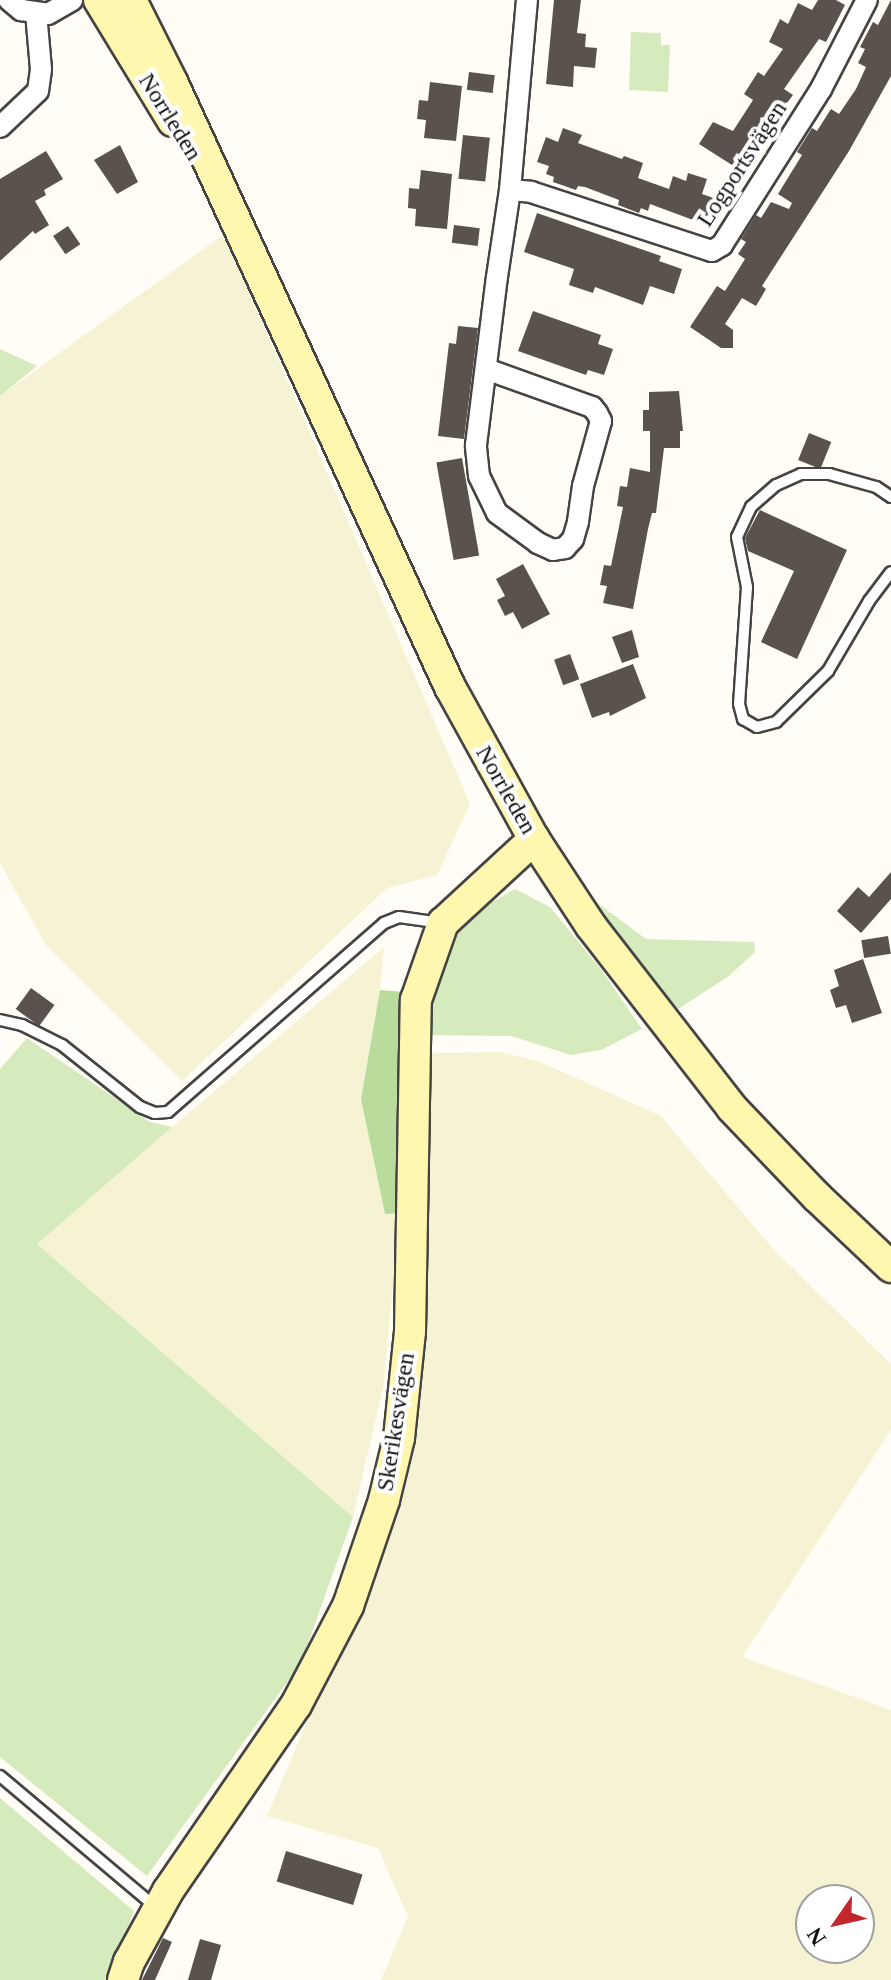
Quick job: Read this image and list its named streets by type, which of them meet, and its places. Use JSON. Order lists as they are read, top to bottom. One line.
{"streets":{"main road":["Norrleden","Skerikesvägen"],"street":["Logportsvägen"]},"crossings":[["Norrleden","Skerikesvägen"]],"north":"bottom left"}
